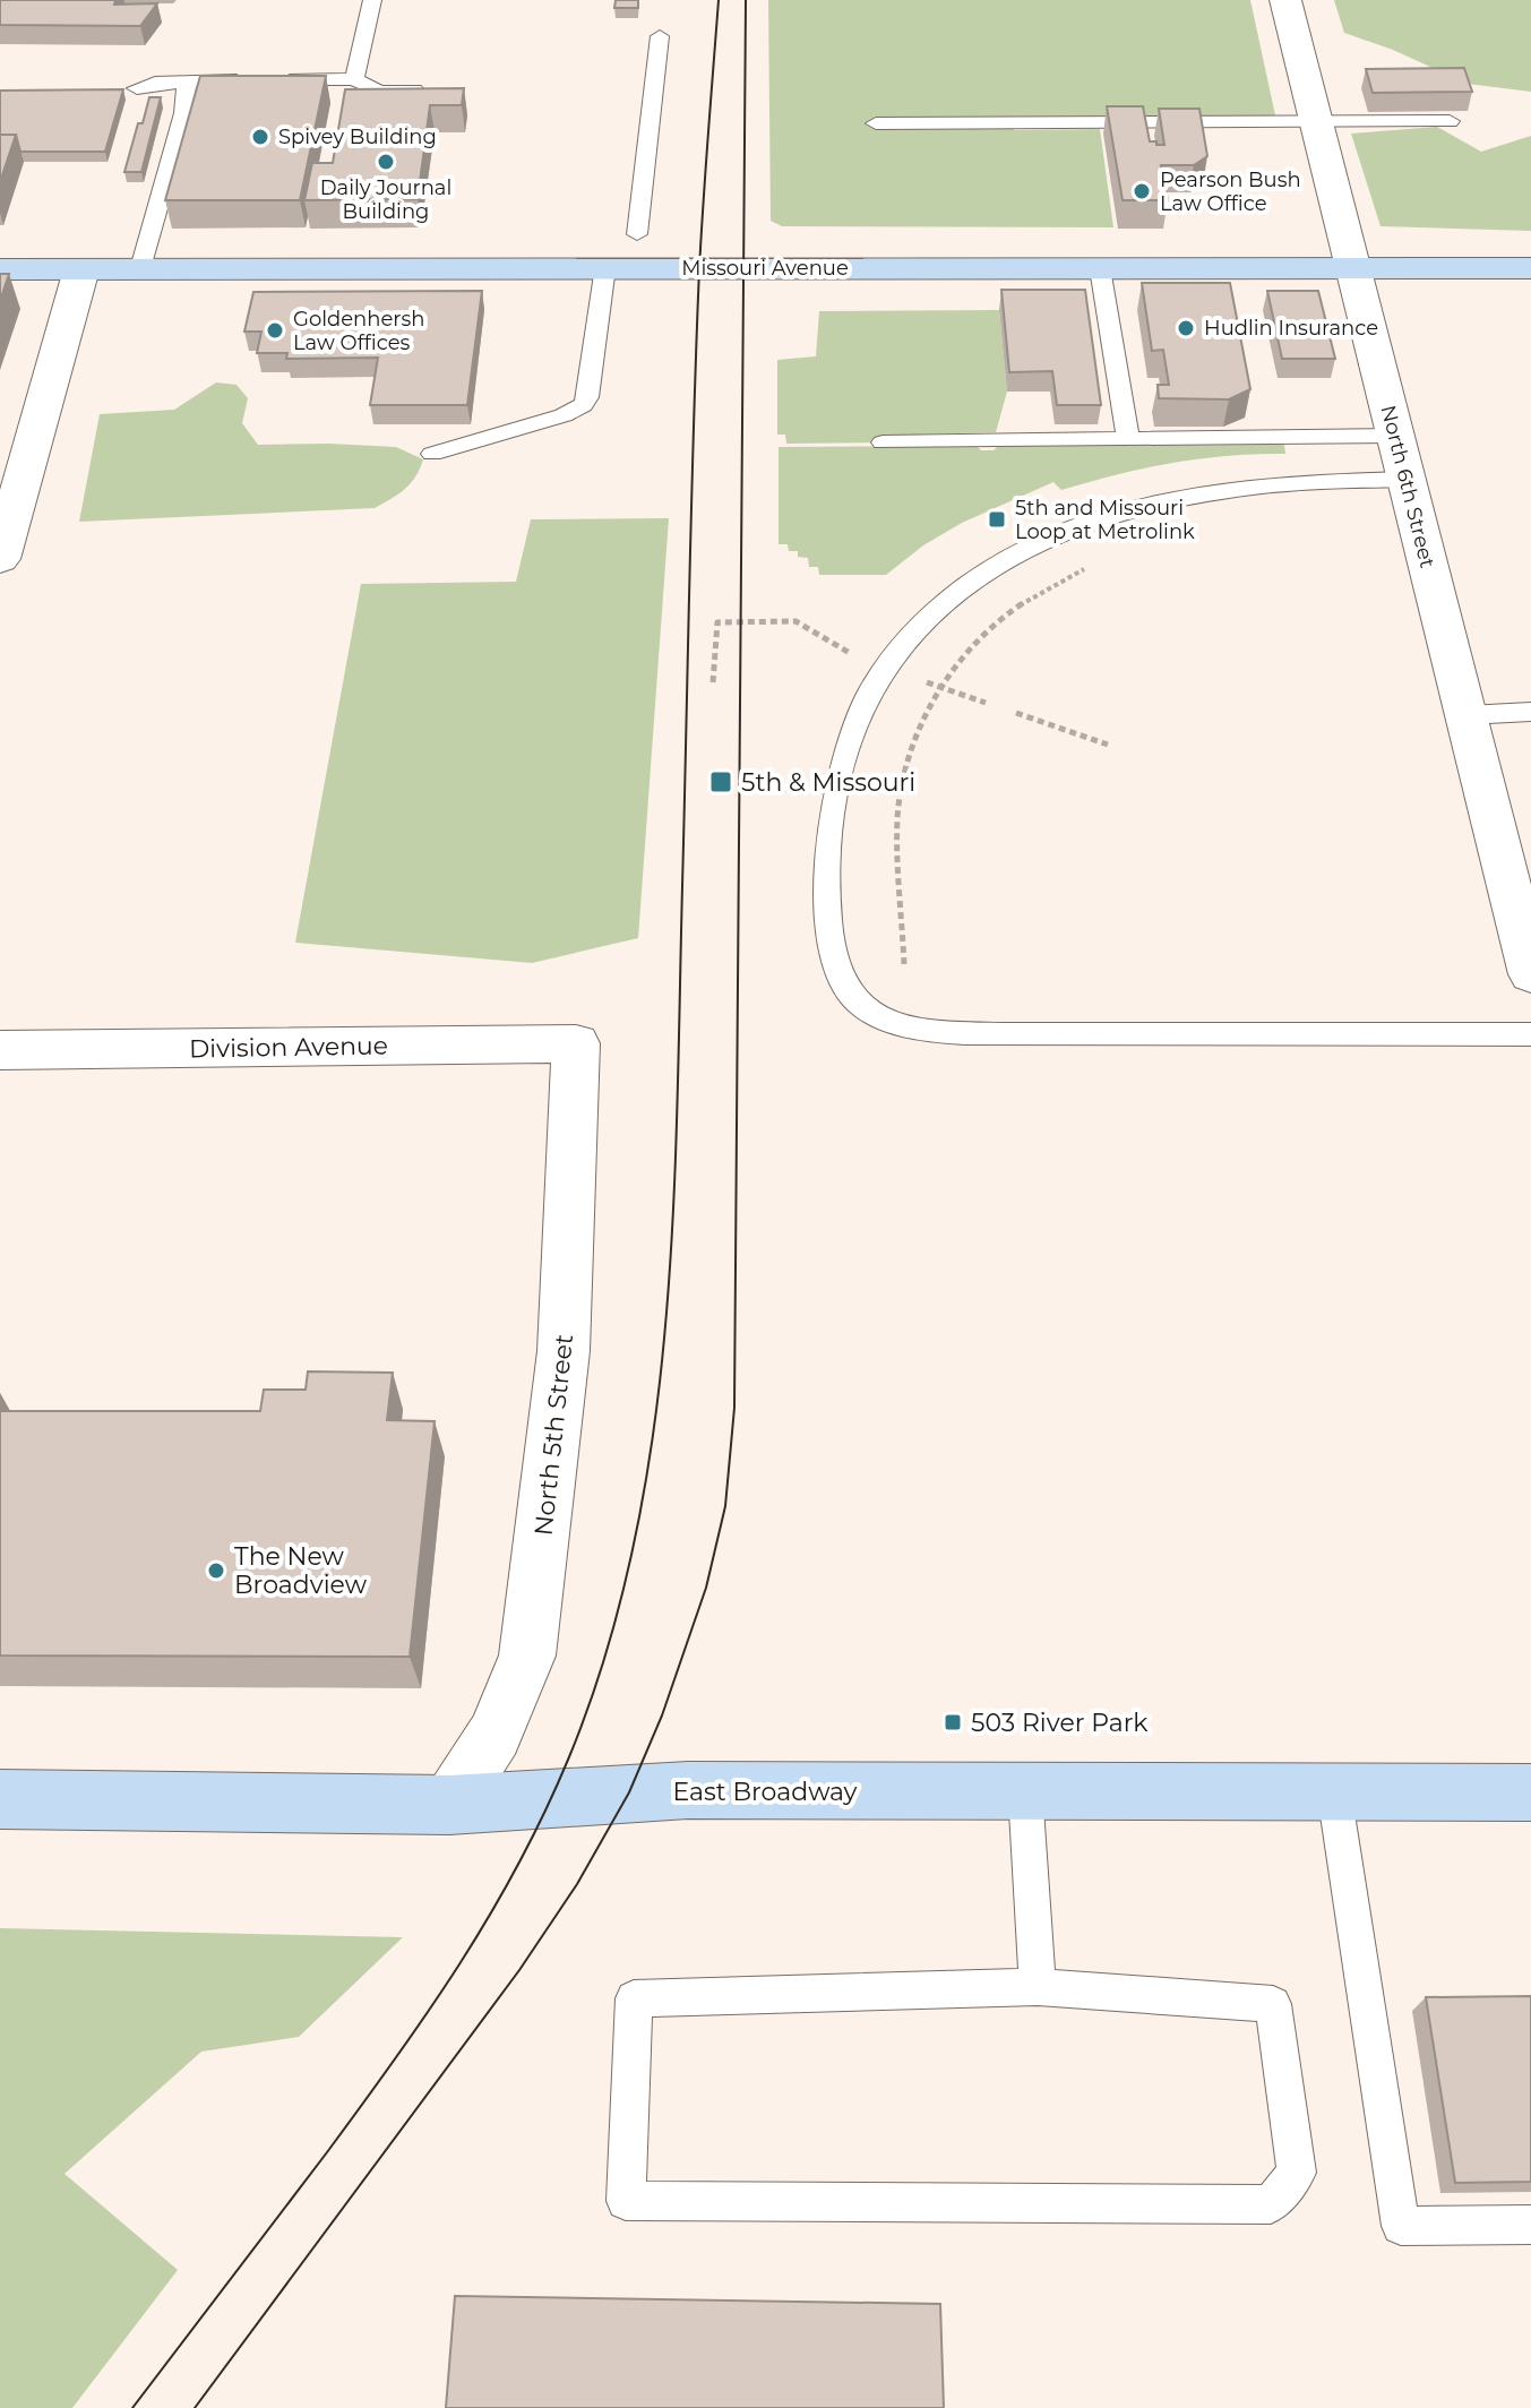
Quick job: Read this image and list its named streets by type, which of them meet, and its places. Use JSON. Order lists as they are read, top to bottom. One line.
{"streets":{"main road":["Missouri Avenue","East Broadway"],"street":["North 6th Street","Division Avenue","North 5th Street"]},"crossings":[["Missouri Avenue","North 6th Street"],["Division Avenue","North 5th Street"],["North 5th Street","East Broadway"]],"places":{"other":["Spivey Building","Daily Journal Building","Pearson Bush Law Office","Hudlin Insurance","Goldenhersh Law Offices","The New Broadview"],"transit":["5th and Missouri Loop at Metrolink","5th & Missouri","503 River Park"]}}
